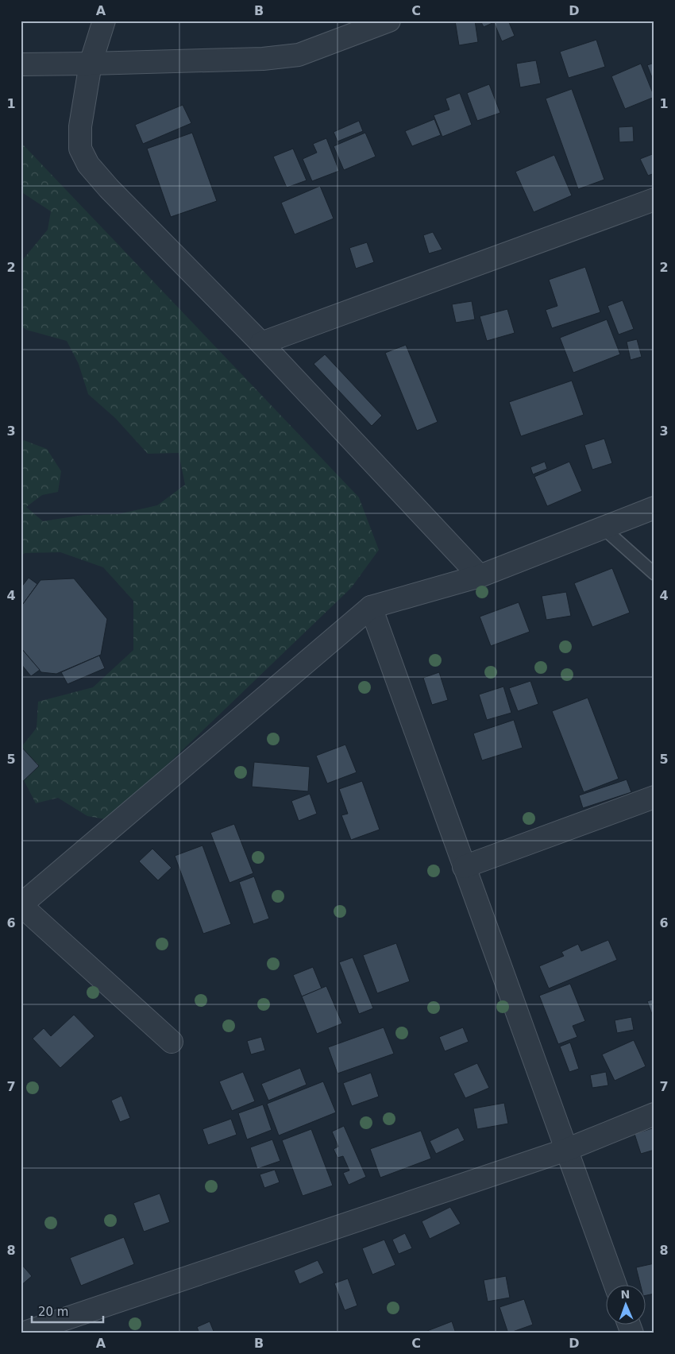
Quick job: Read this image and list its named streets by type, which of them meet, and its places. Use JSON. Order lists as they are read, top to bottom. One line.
{"scale_bar":"20 m","north":"top","grid":{"columns":["A","B","C","D"],"rows":["1","2","3","4","5","6","7","8"]}}
